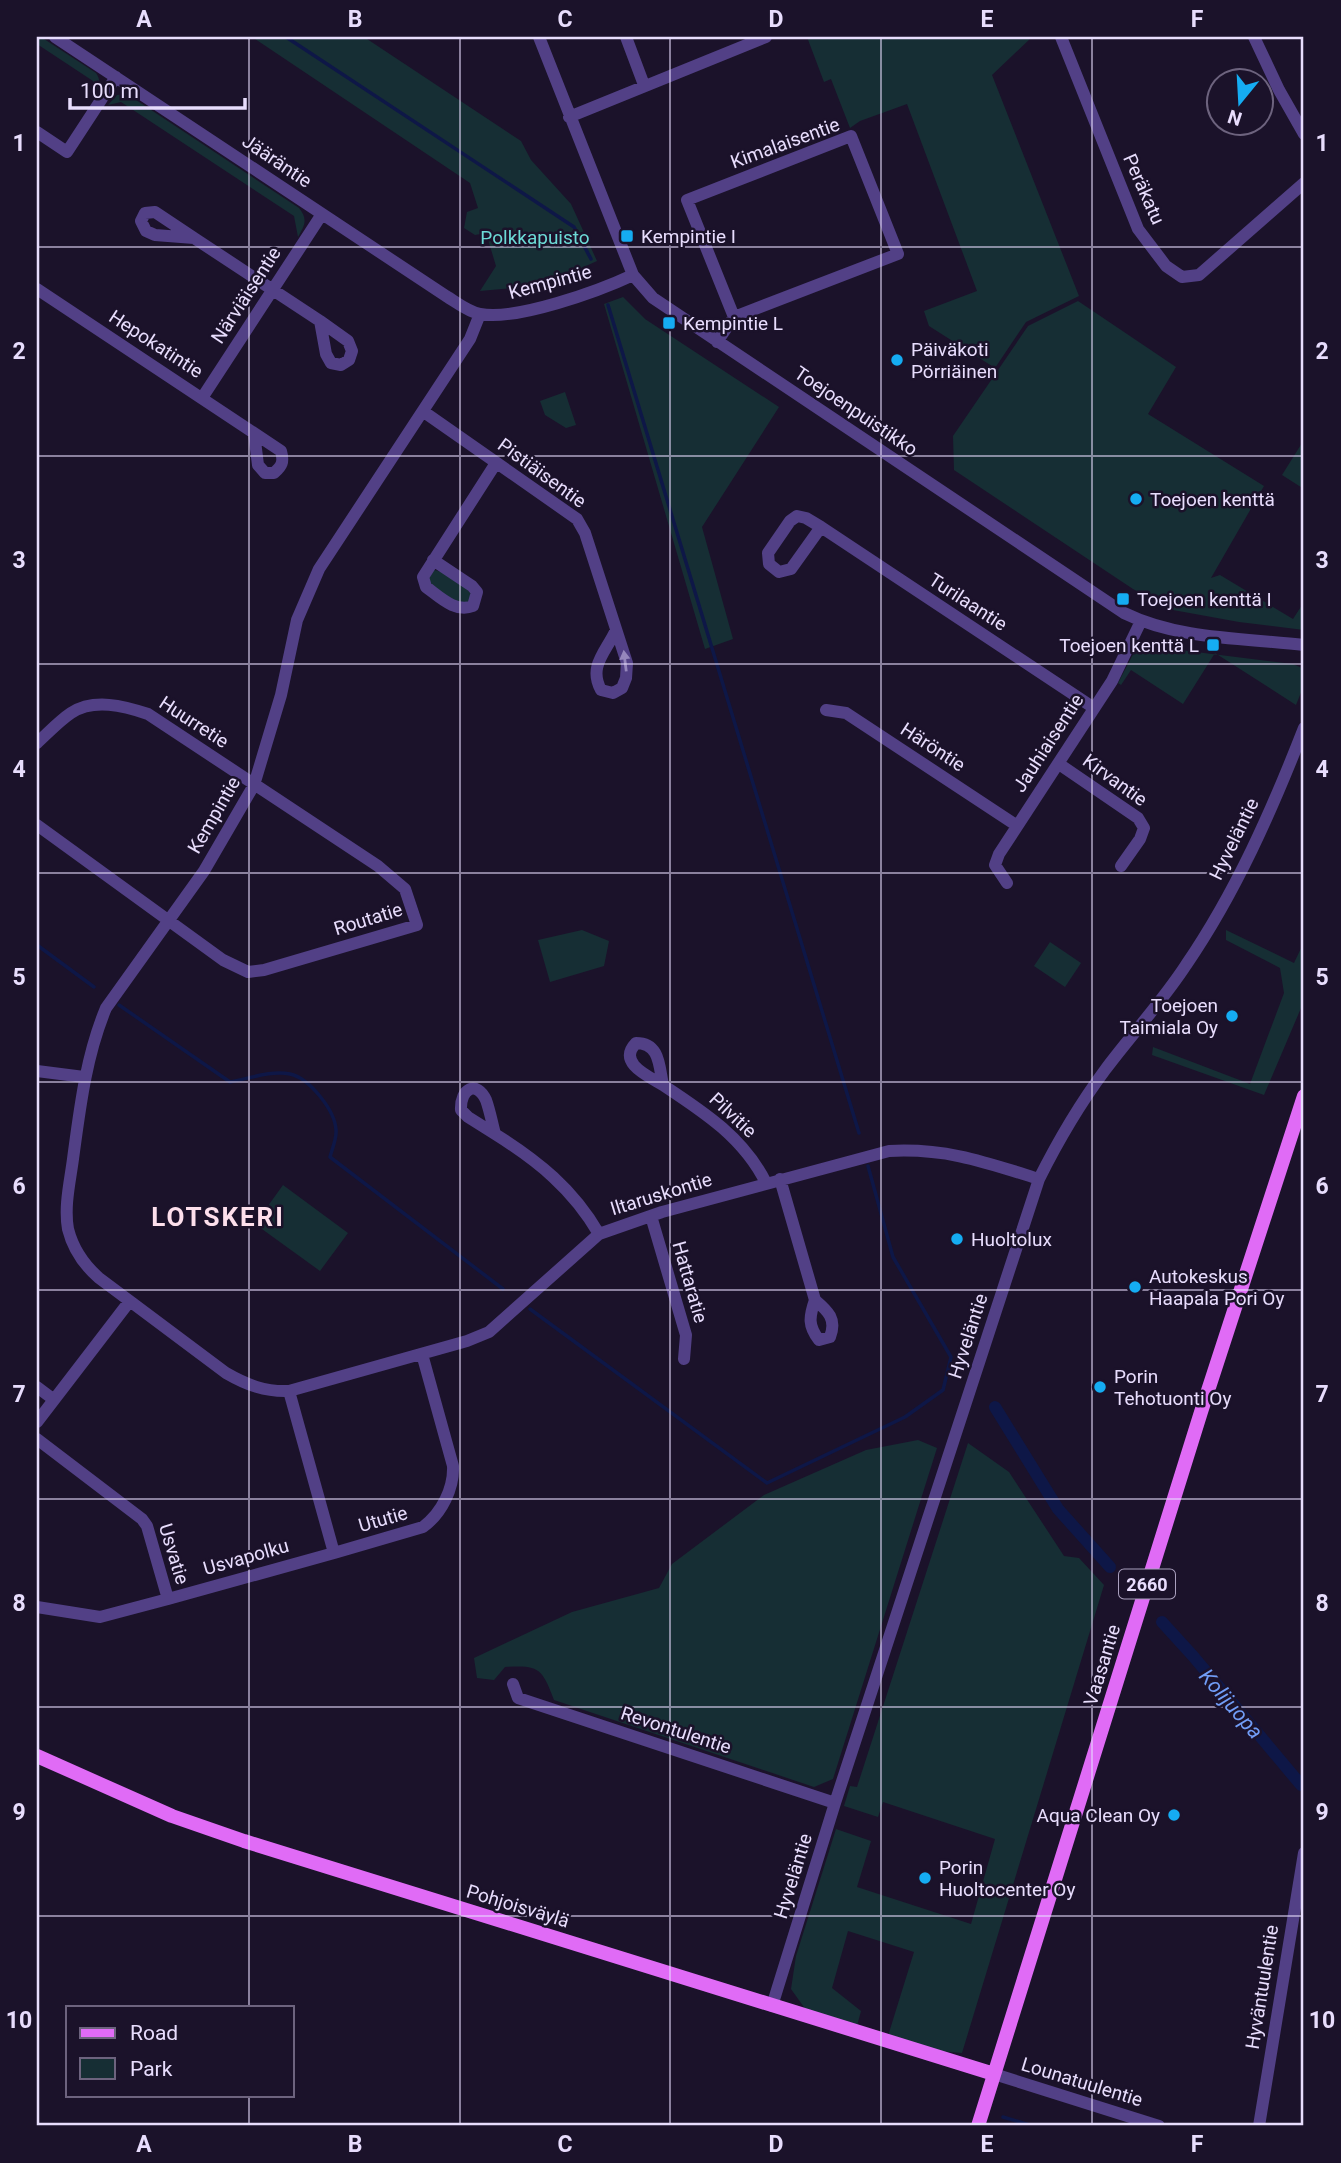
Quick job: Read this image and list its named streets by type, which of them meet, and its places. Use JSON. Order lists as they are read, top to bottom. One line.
{"streets":{"main road":["2660","Vaasantie","Pohjoisväylä"],"street":["Kimalaisentie","Jääräntie","Peräkatu","Kempintie","Närviäisentie","Hepokatintie","Toejoenpuistikko","Pistiäisentie","Turilaantie","Huurretie","Jauhiaisentie","Häröntie","Kirvantie","Hyveläntie","Routatie","Pilvitie","Iltaruskontie","Hattaratie","Ututie","Usvatie","Usvapolku","Revontulentie","Hyväntuulentie","Lounatuulentie"]},"crossings":[["Jääräntie","Kempintie"],["Jääräntie","Närviäisentie"],["Kempintie","Toejoenpuistikko"],["Kempintie","Pistiäisentie"],["Kempintie","Huurretie"],["Kempintie","Routatie"],["Kempintie","Iltaruskontie"],["Närviäisentie","Hepokatintie"],["Toejoenpuistikko","Jauhiaisentie"],["Turilaantie","Jauhiaisentie"],["Huurretie","Routatie"],["Jauhiaisentie","Häröntie"],["Jauhiaisentie","Kirvantie"],["Hyveläntie","Iltaruskontie"],["Hyveläntie","Revontulentie"],["Hyveläntie","Pohjoisväylä"],["Pilvitie","Iltaruskontie"],["Iltaruskontie","Hattaratie"],["Iltaruskontie","Ututie"],["Ututie","Usvapolku"],["Usvatie","Usvapolku"],["Vaasantie","Pohjoisväylä"],["Vaasantie","Lounatuulentie"],["Pohjoisväylä","Lounatuulentie"]],"districts":["LOTSKERI"],"water":["Kolijuopa"],"parks":["Polkkapuisto"],"places":{"transit":["Kempintie I","Kempintie L","Toejoen kenttä I","Toejoen kenttä L"],"other":["Päiväkoti Pörriäinen","Toejoen kenttä","Toejoen Taimiala Oy","Huoltolux","Autokeskus Haapala Pori Oy","Porin Tehotuonti Oy","Aqua Clean Oy","Porin Huoltocenter Oy"]},"legend":["Road","Park"],"scale_bar":"100 m","north":"bottom","grid":{"columns":["A","B","C","D","E","F"],"rows":["1","2","3","4","5","6","7","8","9","10"]}}
